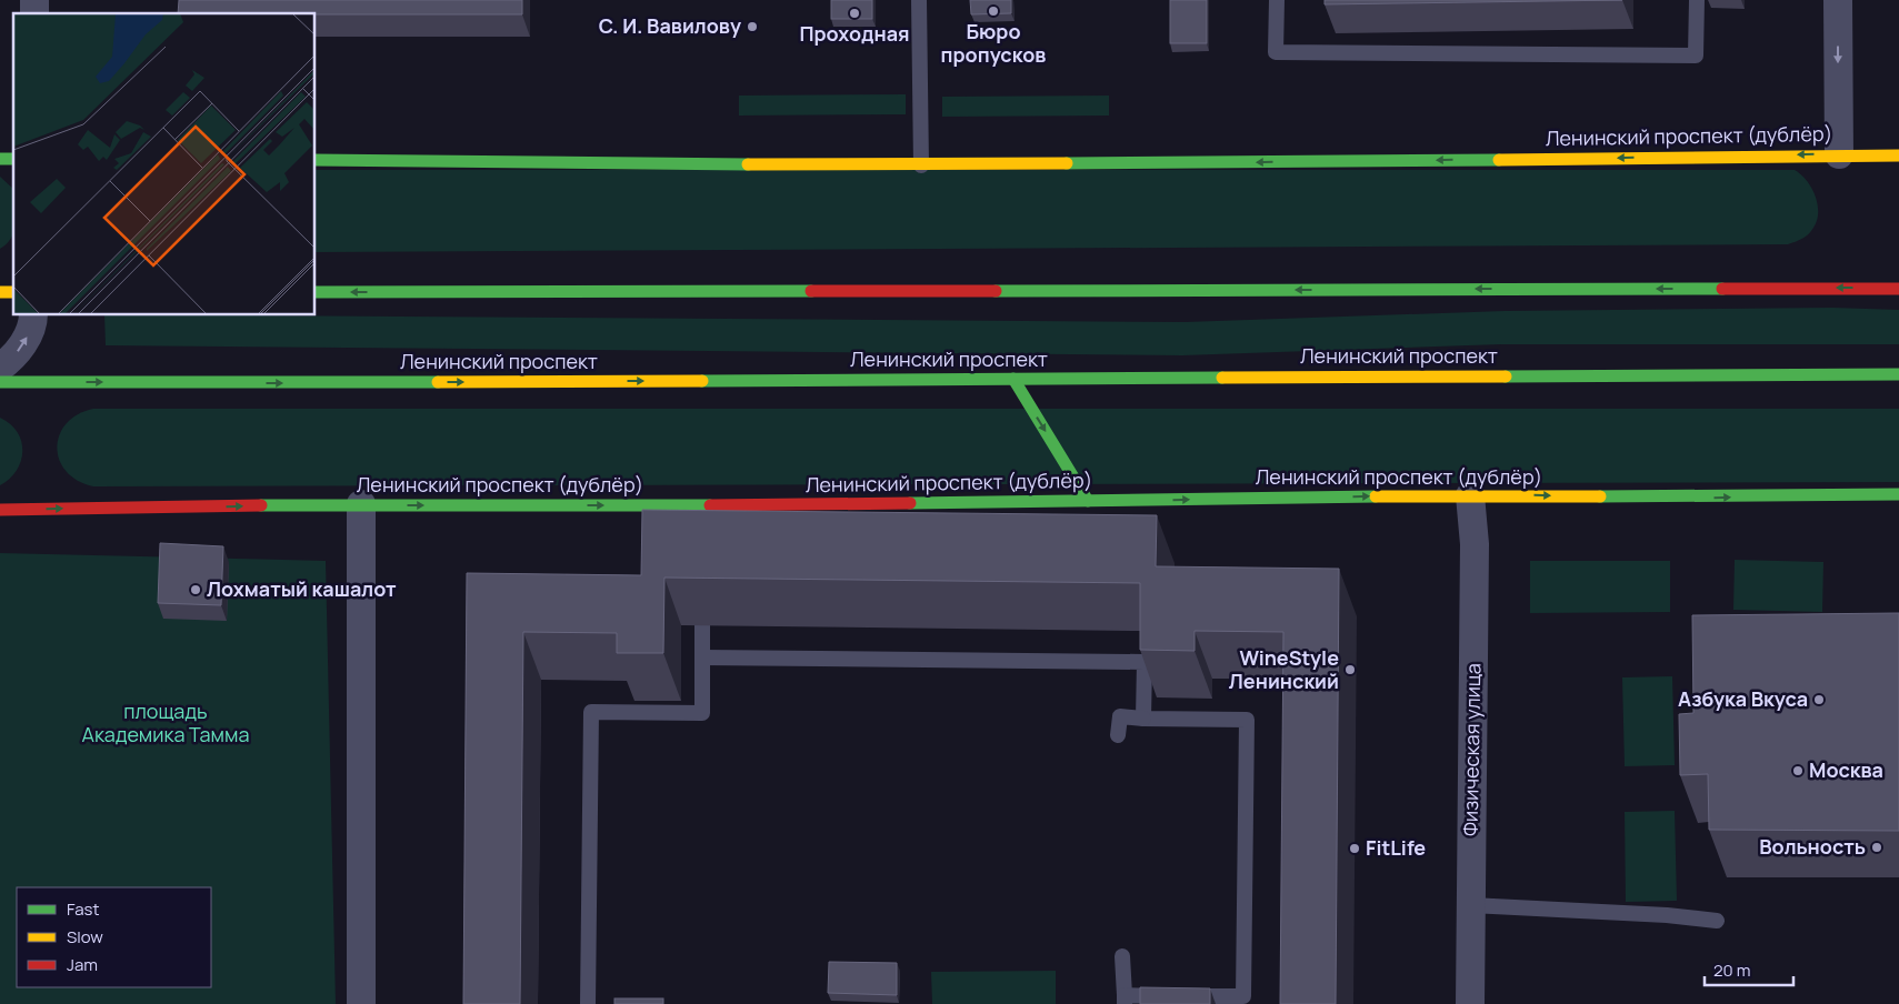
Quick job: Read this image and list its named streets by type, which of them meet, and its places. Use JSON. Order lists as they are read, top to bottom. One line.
{"streets":{"street":["Ленинский проспект (дублёр)","Ленинский проспект","Физическая улица"]},"crossings":[["Ленинский проспект (дублёр)","Физическая улица"]],"parks":["площадь Академика Тамма"],"places":["Бюро пропусков","Проходная","С. И. Вавилову","Лохматый кашалот","WineStyle Ленинский","Азбука Вкуса","Москва","Вольность","FitLife"],"legend":["Fast","Slow","Jam"],"scale_bar":"20 m"}
